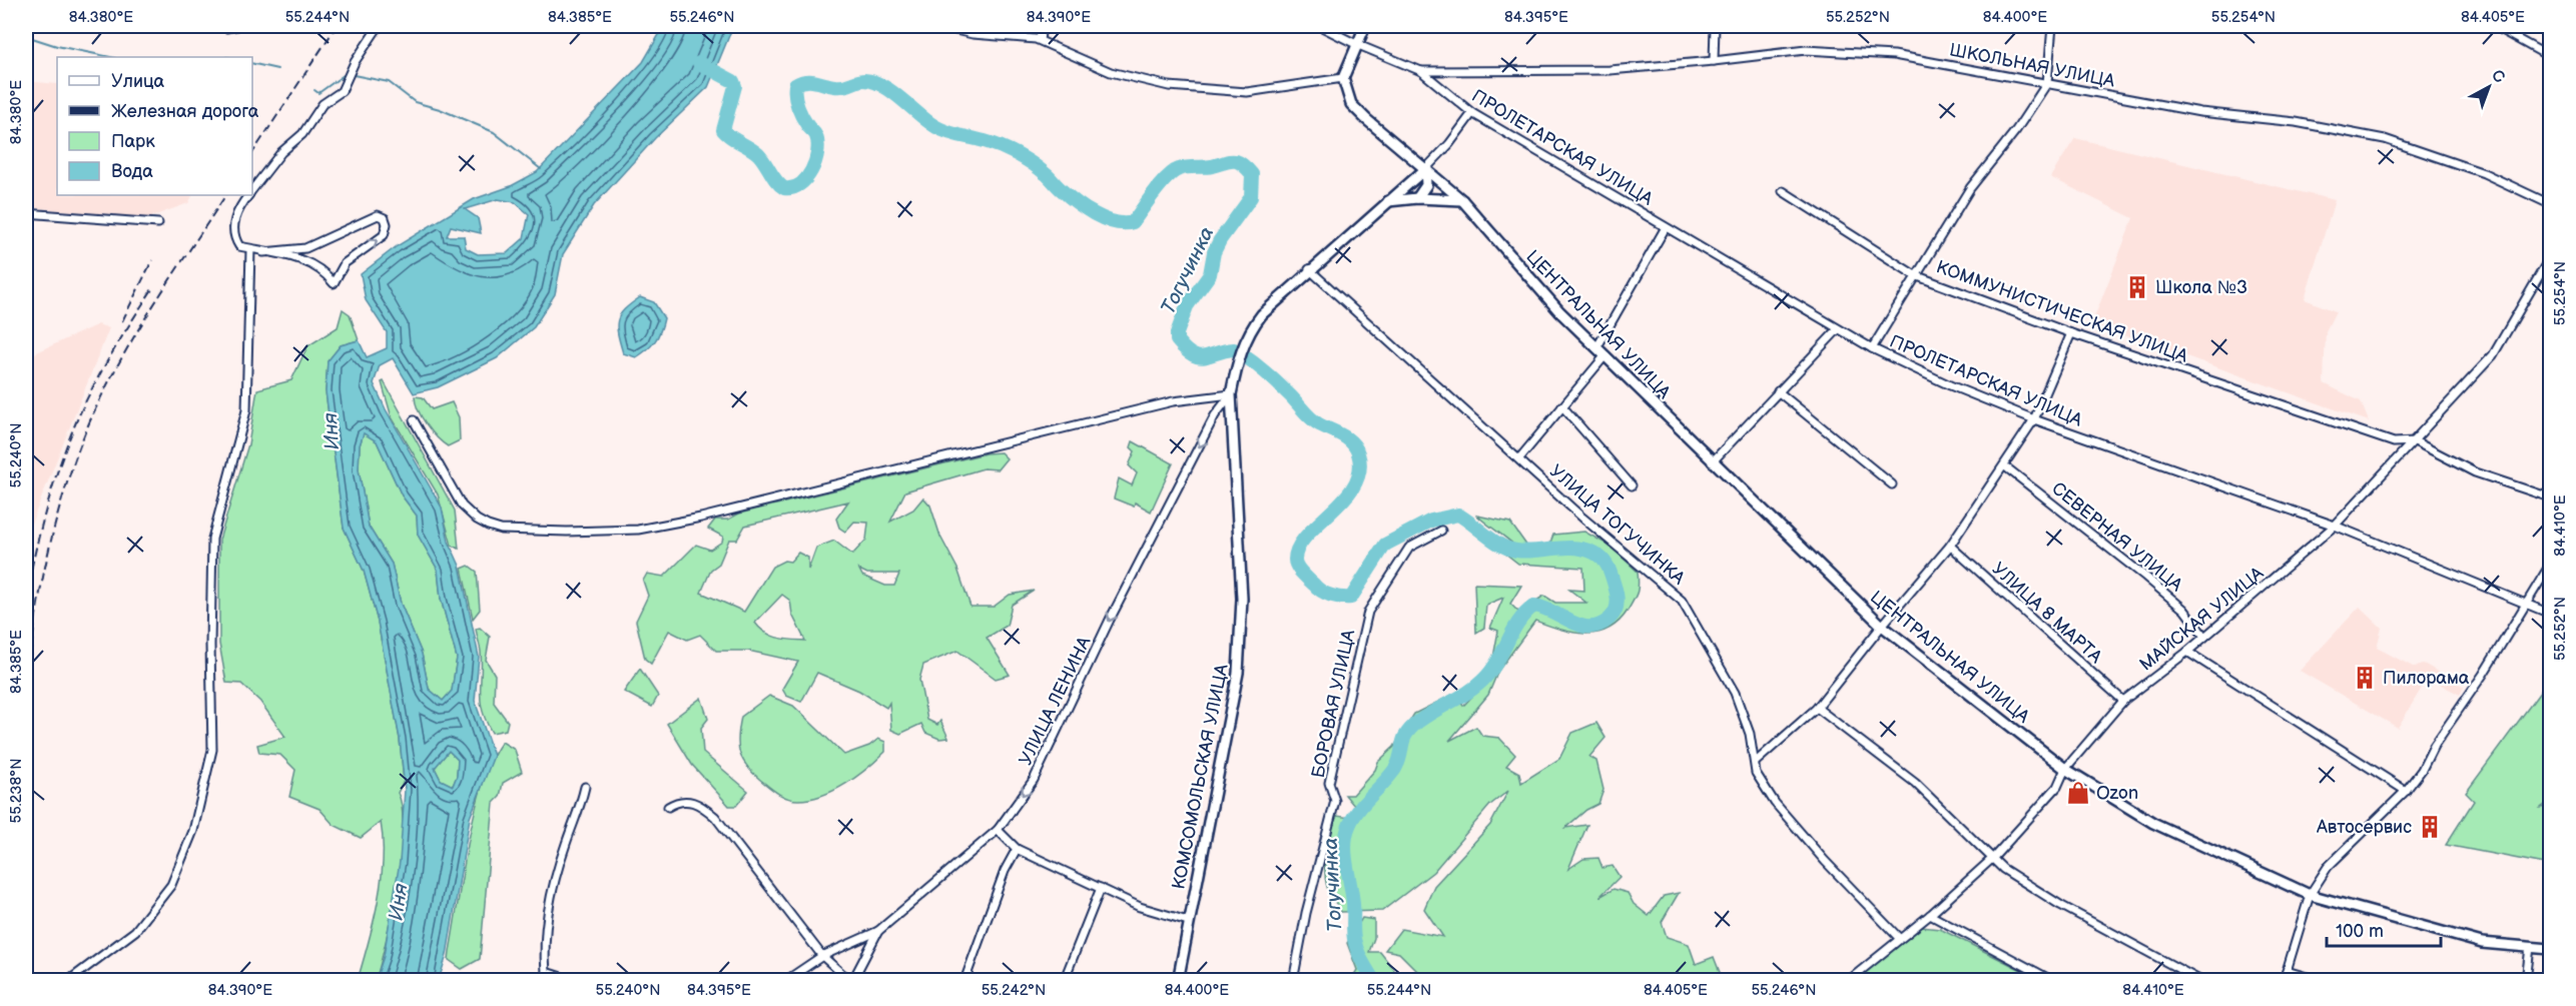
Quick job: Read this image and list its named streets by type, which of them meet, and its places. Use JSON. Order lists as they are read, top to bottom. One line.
{"streets":{"main road":["ЦЕНТРАЛЬНАЯ УЛИЦА","КОМСОМОЛЬСКАЯ УЛИЦА"],"street":["ШКОЛЬНАЯ УЛИЦА","ПРОЛЕТАРСКАЯ УЛИЦА","КОММУНИСТИЧЕСКАЯ УЛИЦА","УЛИЦА ТОГУЧИНКА","СЕВЕРНАЯ УЛИЦА","УЛИЦА 8 МАРТА","МАЙСКАЯ УЛИЦА","УЛИЦА ЛЕНИНА","БОРОВАЯ УЛИЦА"]},"crossings":[["ШКОЛЬНАЯ УЛИЦА","ПРОЛЕТАРСКАЯ УЛИЦА"],["ПРОЛЕТАРСКАЯ УЛИЦА","МАЙСКАЯ УЛИЦА"],["КОММУНИСТИЧЕСКАЯ УЛИЦА","МАЙСКАЯ УЛИЦА"],["ЦЕНТРАЛЬНАЯ УЛИЦА","МАЙСКАЯ УЛИЦА"],["ЦЕНТРАЛЬНАЯ УЛИЦА","КОМСОМОЛЬСКАЯ УЛИЦА"],["УЛИЦА ТОГУЧИНКА","МАЙСКАЯ УЛИЦА"],["УЛИЦА ТОГУЧИНКА","КОМСОМОЛЬСКАЯ УЛИЦА"],["СЕВЕРНАЯ УЛИЦА","МАЙСКАЯ УЛИЦА"],["УЛИЦА 8 МАРТА","МАЙСКАЯ УЛИЦА"],["УЛИЦА ЛЕНИНА","КОМСОМОЛЬСКАЯ УЛИЦА"]],"one_way":["УЛИЦА ЛЕНИНА"],"water":["Тогучинка","Иня"],"places":{"building":["Школа №3","Пилорама","Автосервис"],"shop":["Ozon"]},"legend":["Улица","Железная дорога","Парк","Вода"],"scale_bar":"100 m","north":"top right","coordinates":["84.380°E","55.244°N","84.385°E","55.246°N","84.390°E","84.395°E","55.252°N","84.400°E","55.254°N","84.405°E","55.240°N","84.410°E","55.238°N","55.242°N"]}
